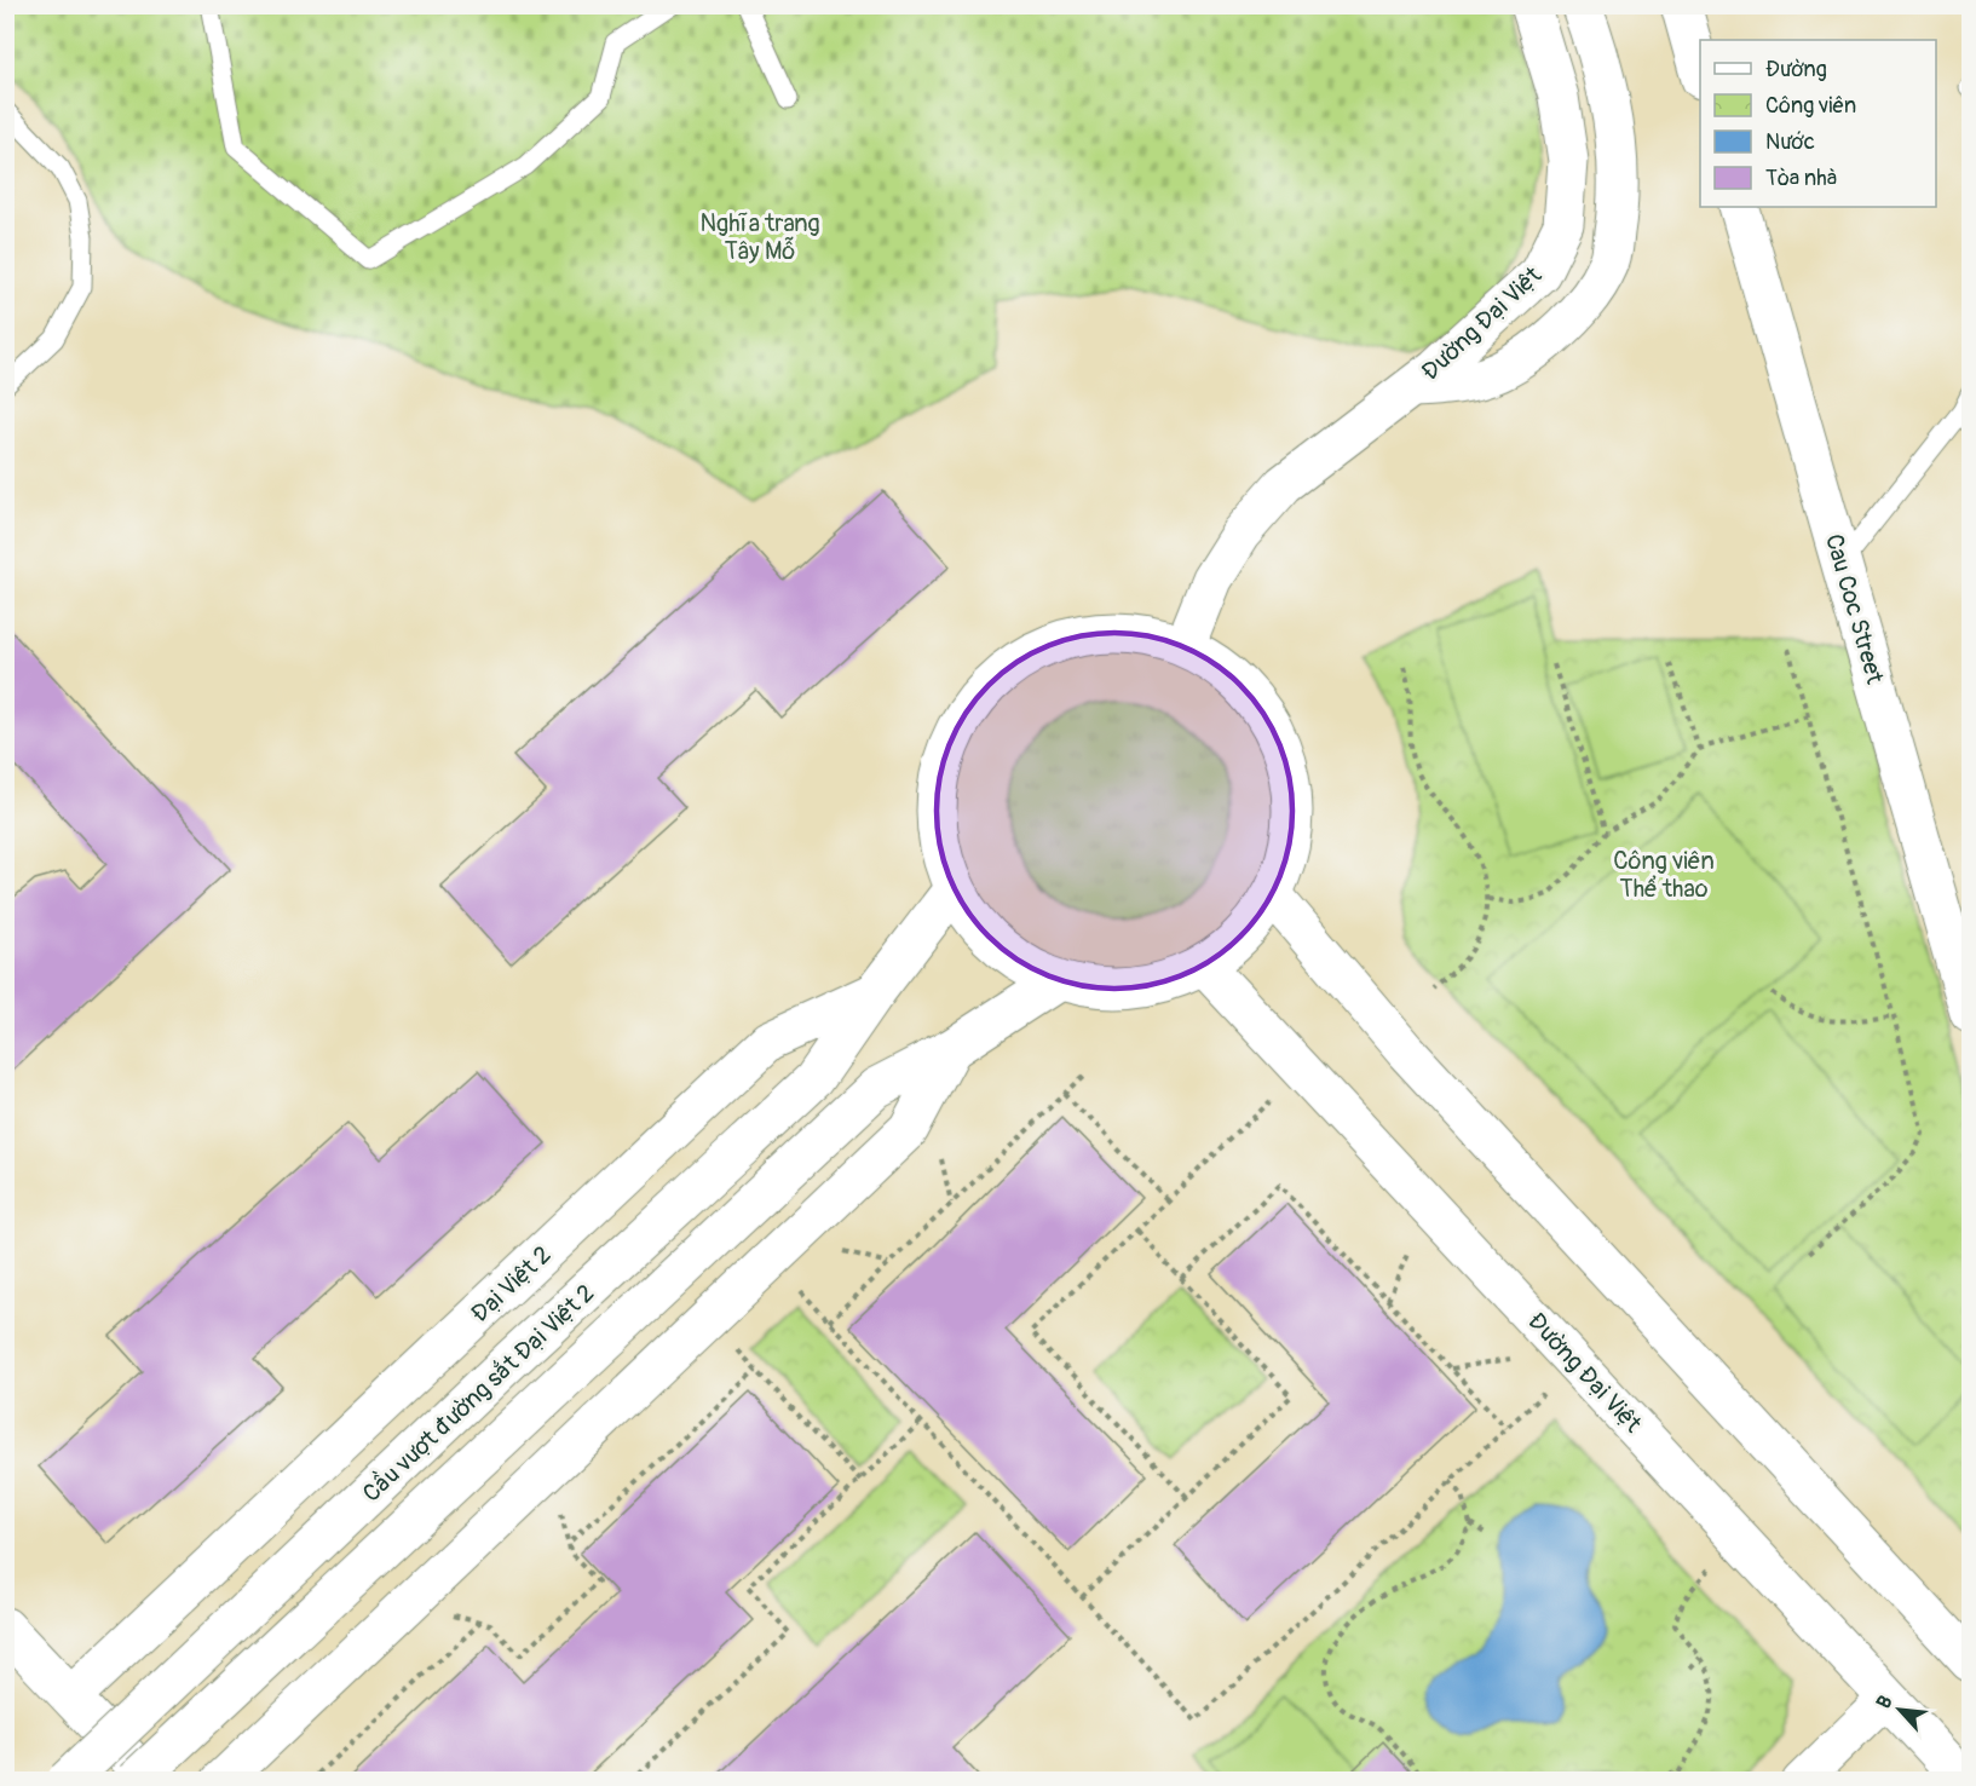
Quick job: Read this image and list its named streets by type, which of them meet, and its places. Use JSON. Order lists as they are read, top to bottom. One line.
{"streets":{"street":["Đường Đại Việt","Cau Coc Street","Đại Việt 2","Cầu vượt đường sắt Đại Việt 2"]},"crossings":[["Đại Việt 2","Cầu vượt đường sắt Đại Việt 2"]],"parks":["Nghĩa trang Tây Mỗ","Công viên Thể thao"],"legend":["Đường","Công viên","Nước","Tòa nhà"],"north":"top left"}
